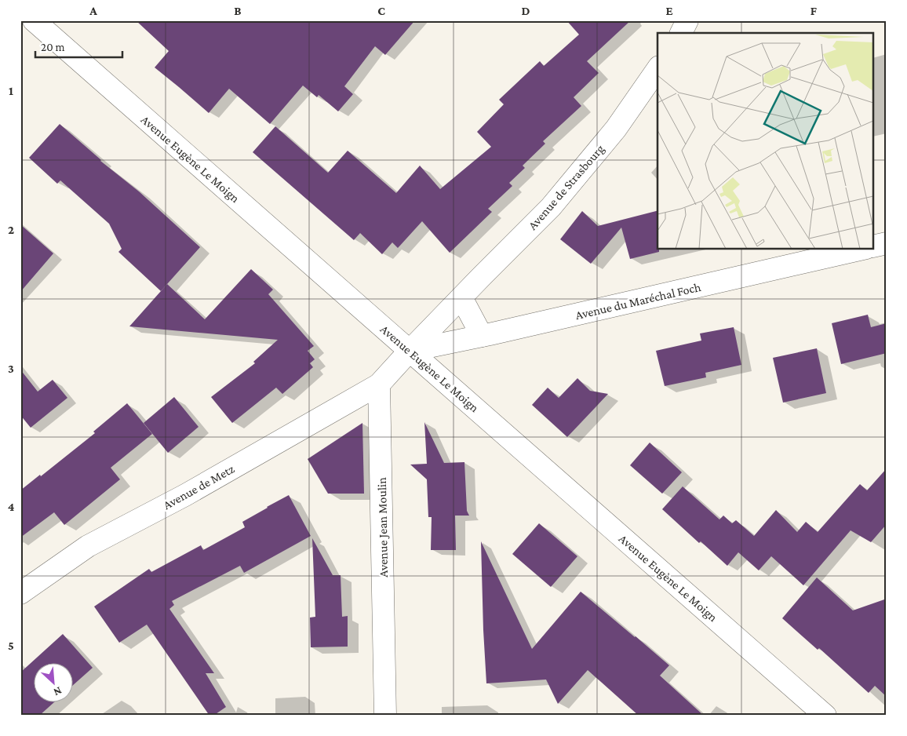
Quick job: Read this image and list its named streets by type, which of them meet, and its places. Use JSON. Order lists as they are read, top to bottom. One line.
{"streets":{"street":["Avenue Eugène Le Moign","Avenue de Strasbourg","Avenue du Maréchal Foch","Avenue de Metz","Avenue Jean Moulin"]},"crossings":[["Avenue Eugène Le Moign","Avenue de Strasbourg"],["Avenue Eugène Le Moign","Avenue du Maréchal Foch"],["Avenue de Strasbourg","Avenue du Maréchal Foch"],["Avenue de Metz","Avenue Jean Moulin"]],"scale_bar":"20 m","north":"bottom right","grid":{"columns":["A","B","C","D","E","F"],"rows":["1","2","3","4","5"]}}
